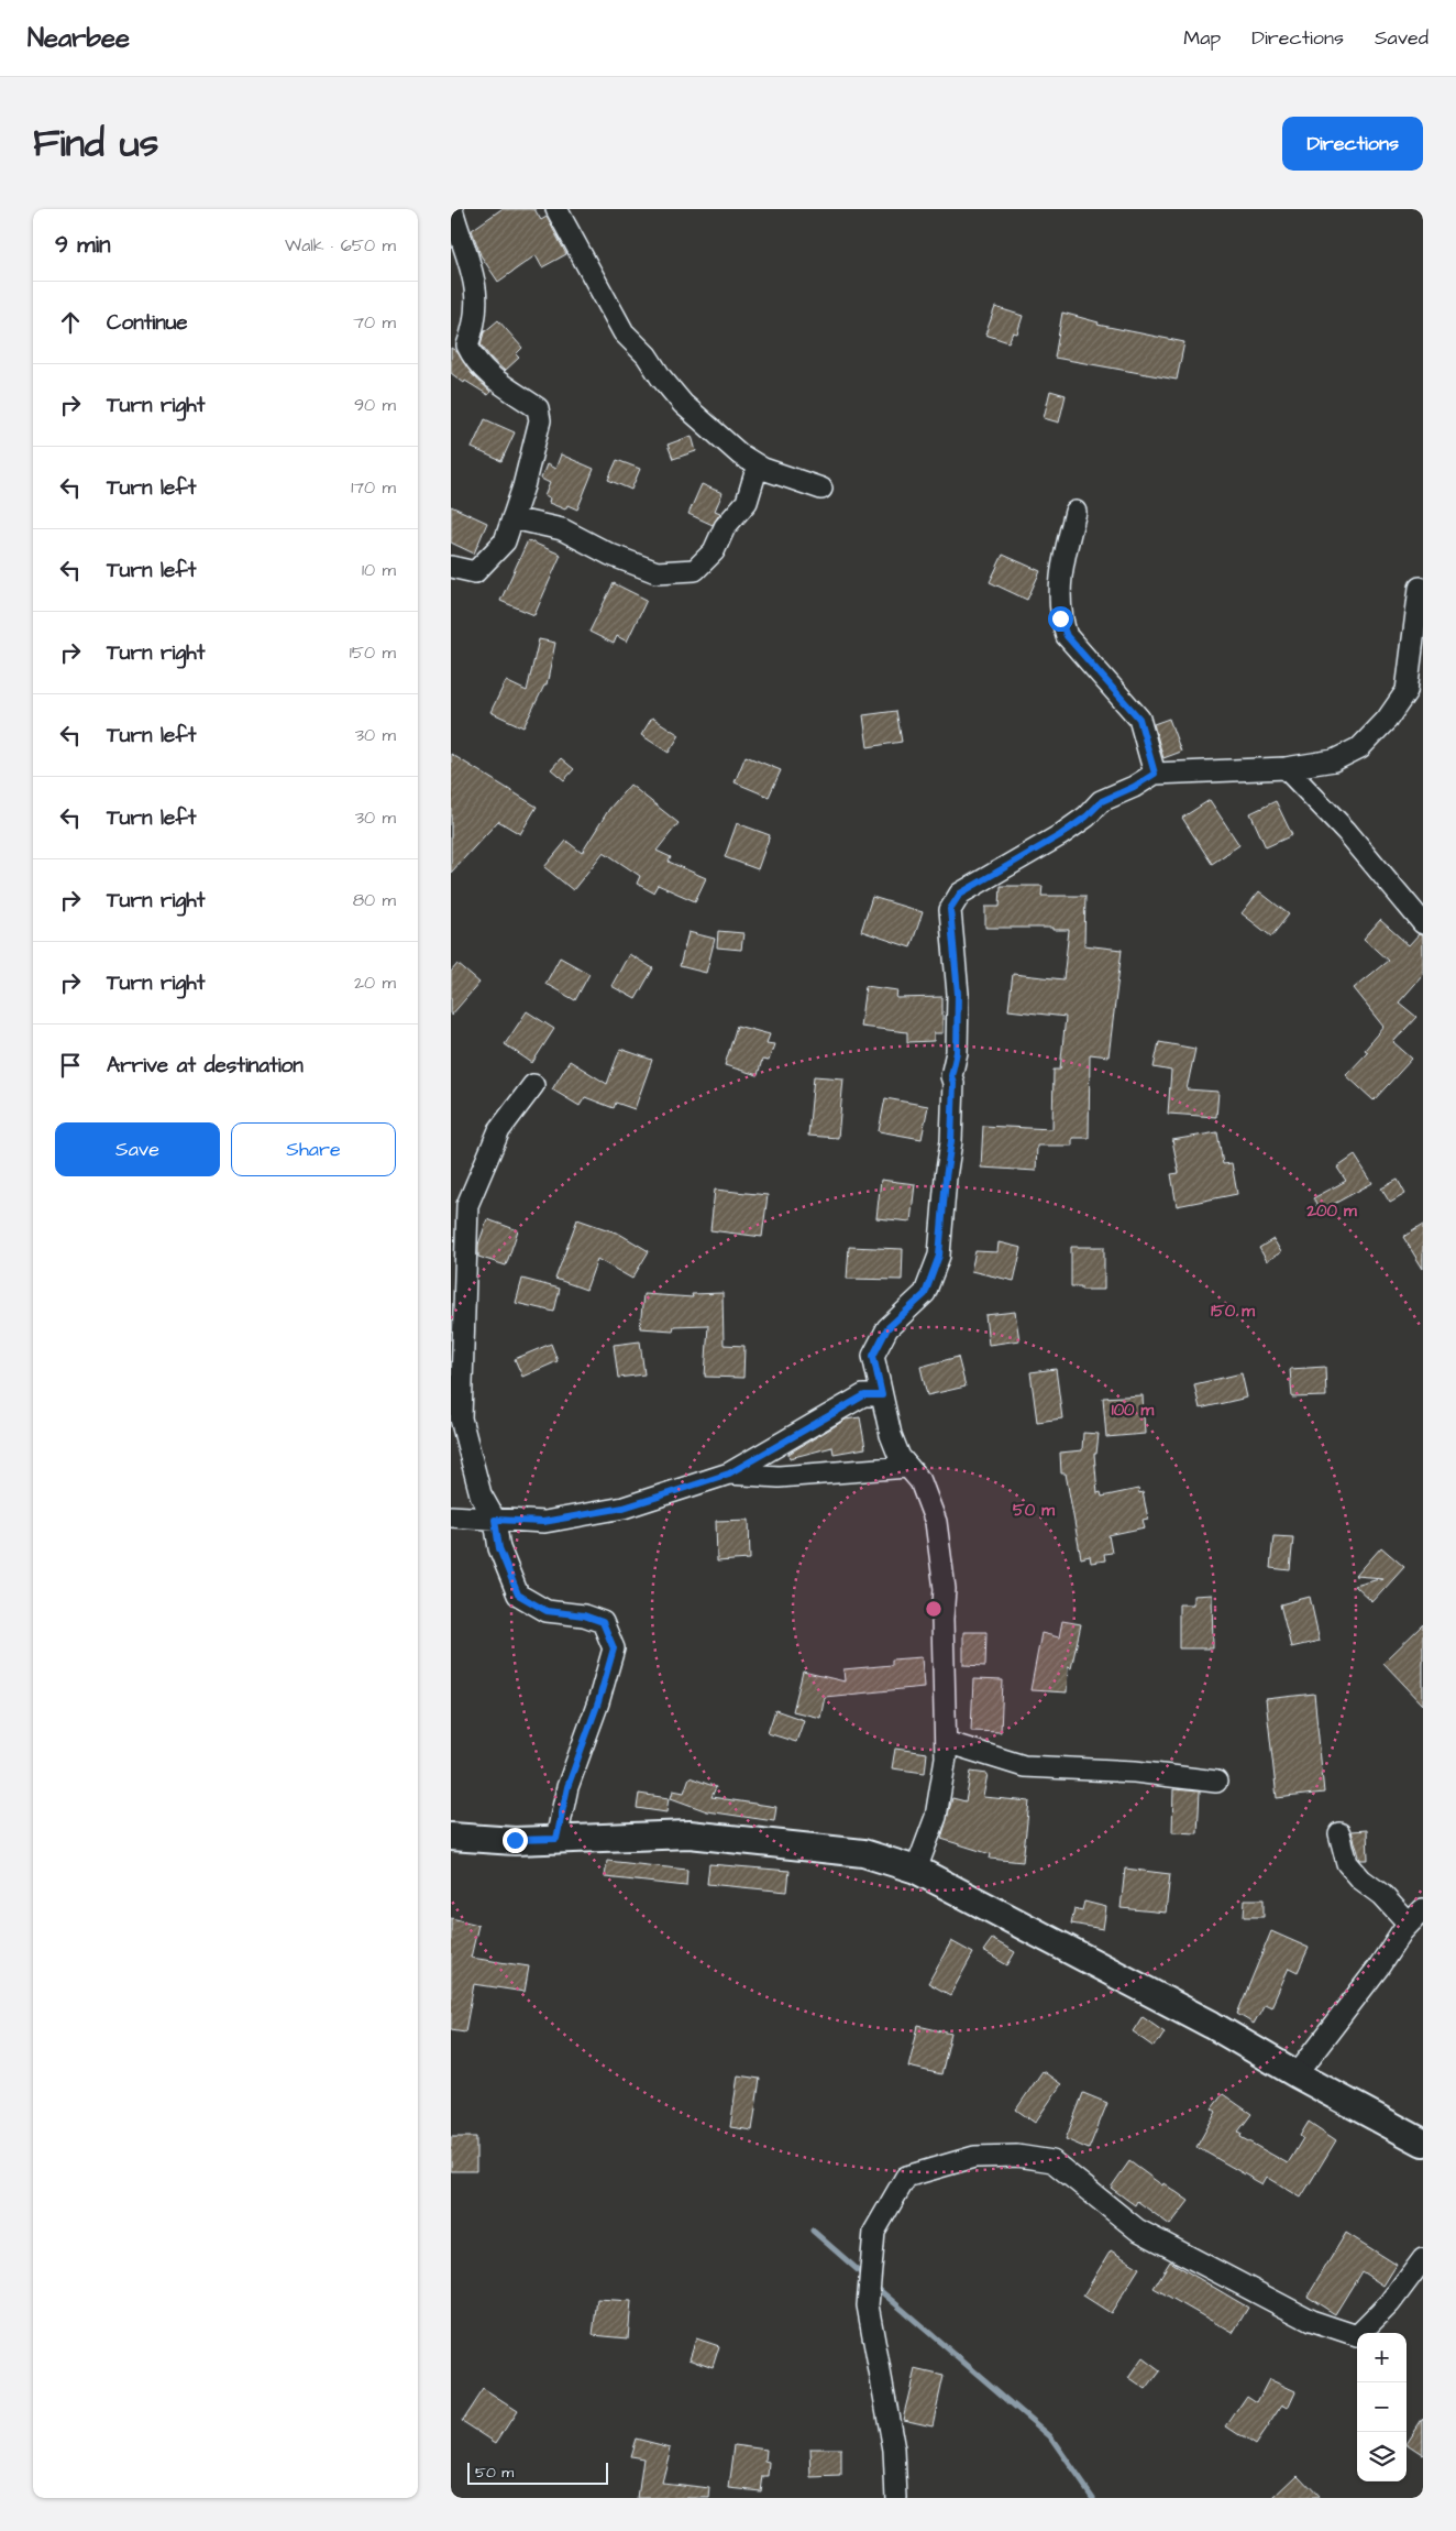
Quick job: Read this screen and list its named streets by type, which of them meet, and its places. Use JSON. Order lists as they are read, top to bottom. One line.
{"scale_bar":"50 m","page":{"header":"Nearbee","nav":["Map","Directions","Saved"],"title":"Find us","buttons":["Directions",["Save","Share"]],"heading":["9 min","Walk · 650 m"],"list":[["Continue","70 m"],["Turn right","90 m"],["Turn left","170 m"],["Turn left","10 m"],["Turn right","150 m"],["Turn left","30 m"],["Turn left","30 m"],["Turn right","80 m"],["Turn right","20 m"],"Arrive at destination"],"map_buttons":["+","−"],"scale":"50 m"},"rings":["200 m","150 m","100 m","50 m"]}
